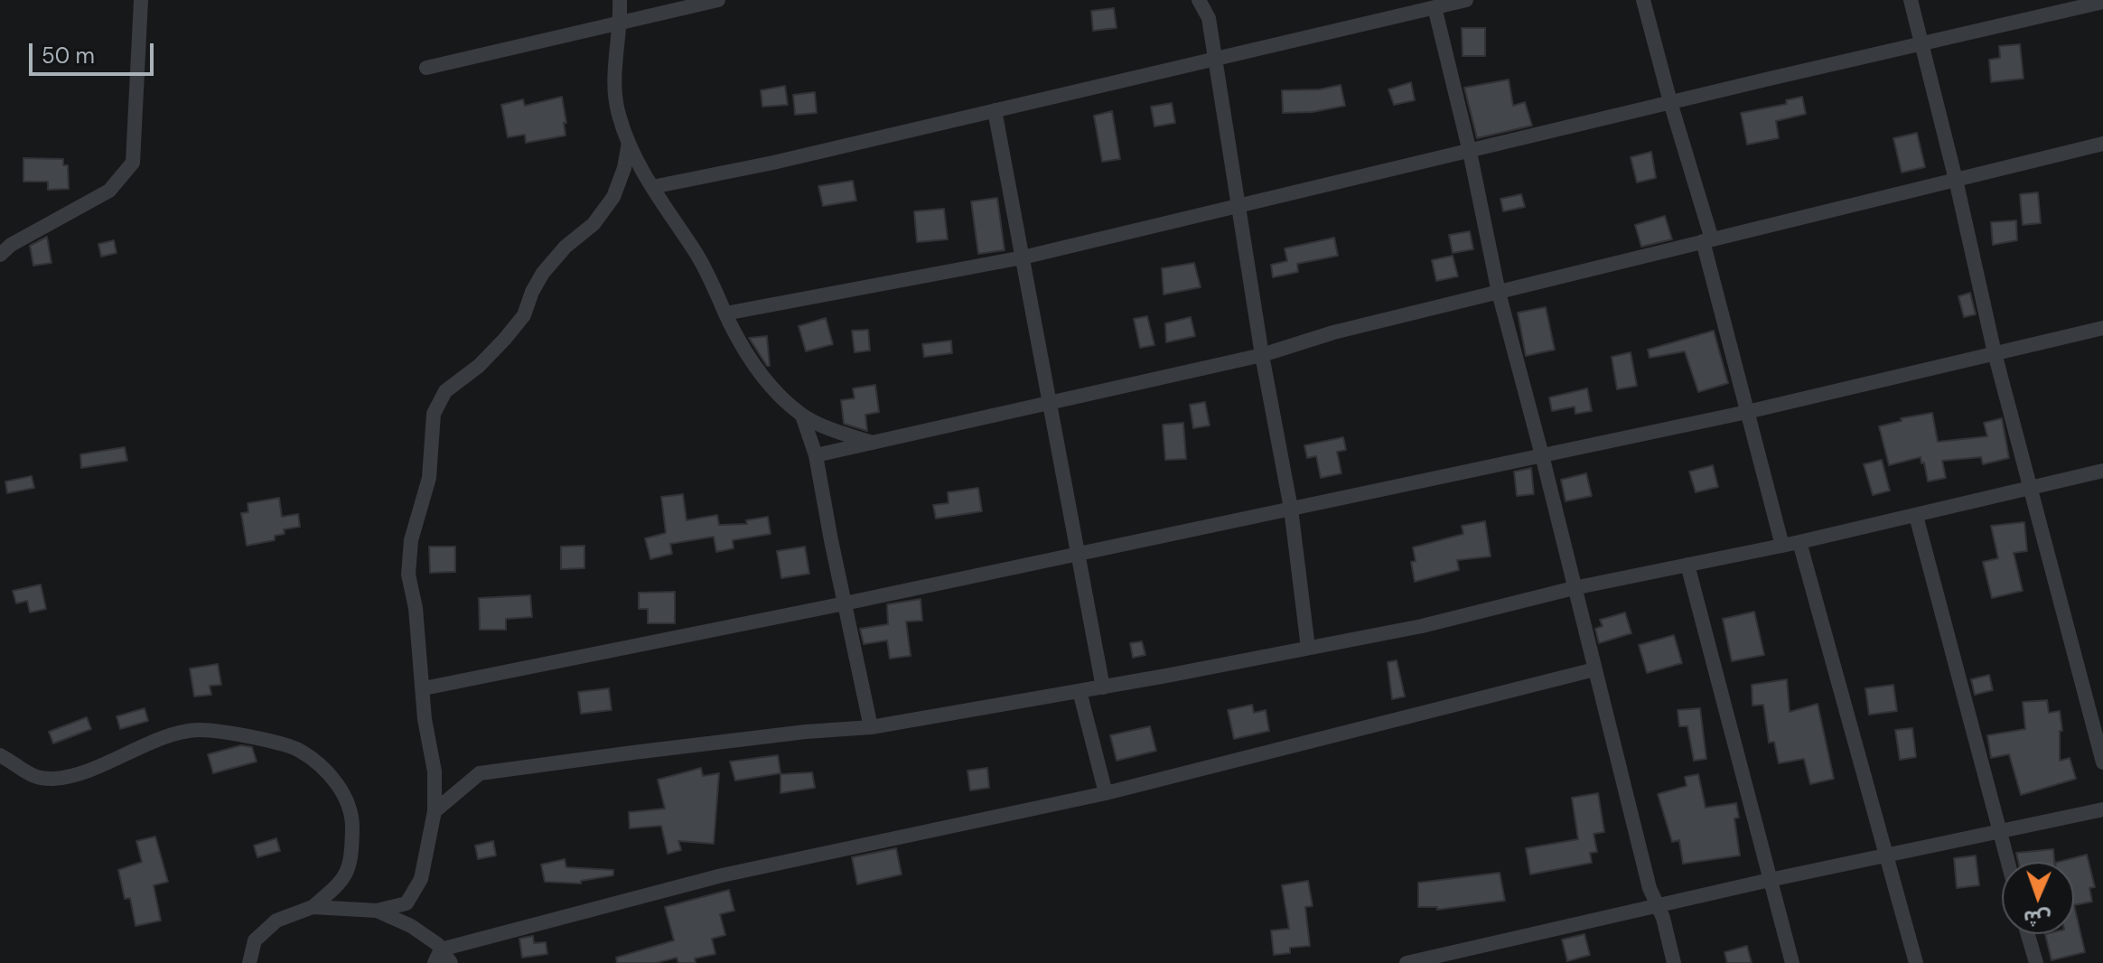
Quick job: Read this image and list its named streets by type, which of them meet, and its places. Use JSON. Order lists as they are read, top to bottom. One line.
{"scale_bar":"50 m","north":"bottom"}
